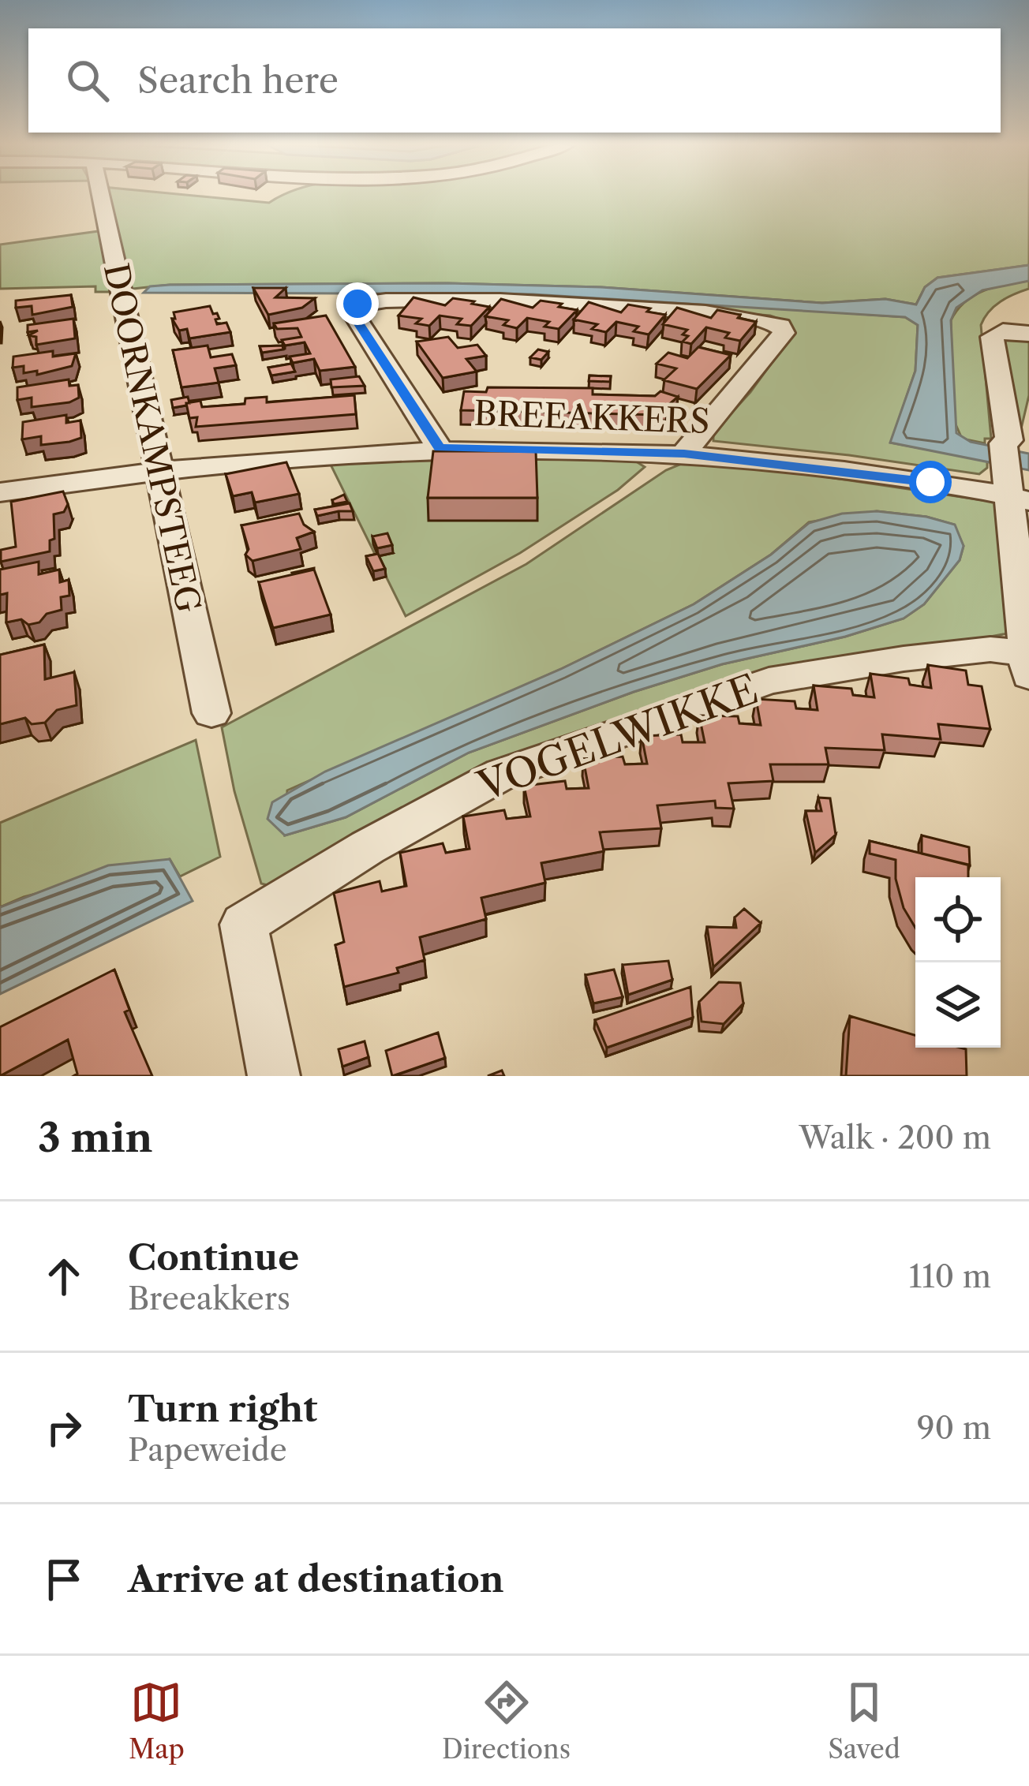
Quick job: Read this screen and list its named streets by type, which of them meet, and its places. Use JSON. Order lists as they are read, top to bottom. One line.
{"streets":{"street":["BREEAKKERS","DOORNKAMPSTEEG","VOGELWIKKE"]},"crossings":[["BREEAKKERS","DOORNKAMPSTEEG"]],"page":{"search":"Search here","heading":["3 min","Walk · 200 m"],"list":[["Continue","Breeakkers","110 m"],["Turn right","Papeweide","90 m"],"Arrive at destination"],"nav":["Map","Directions","Saved"]}}
